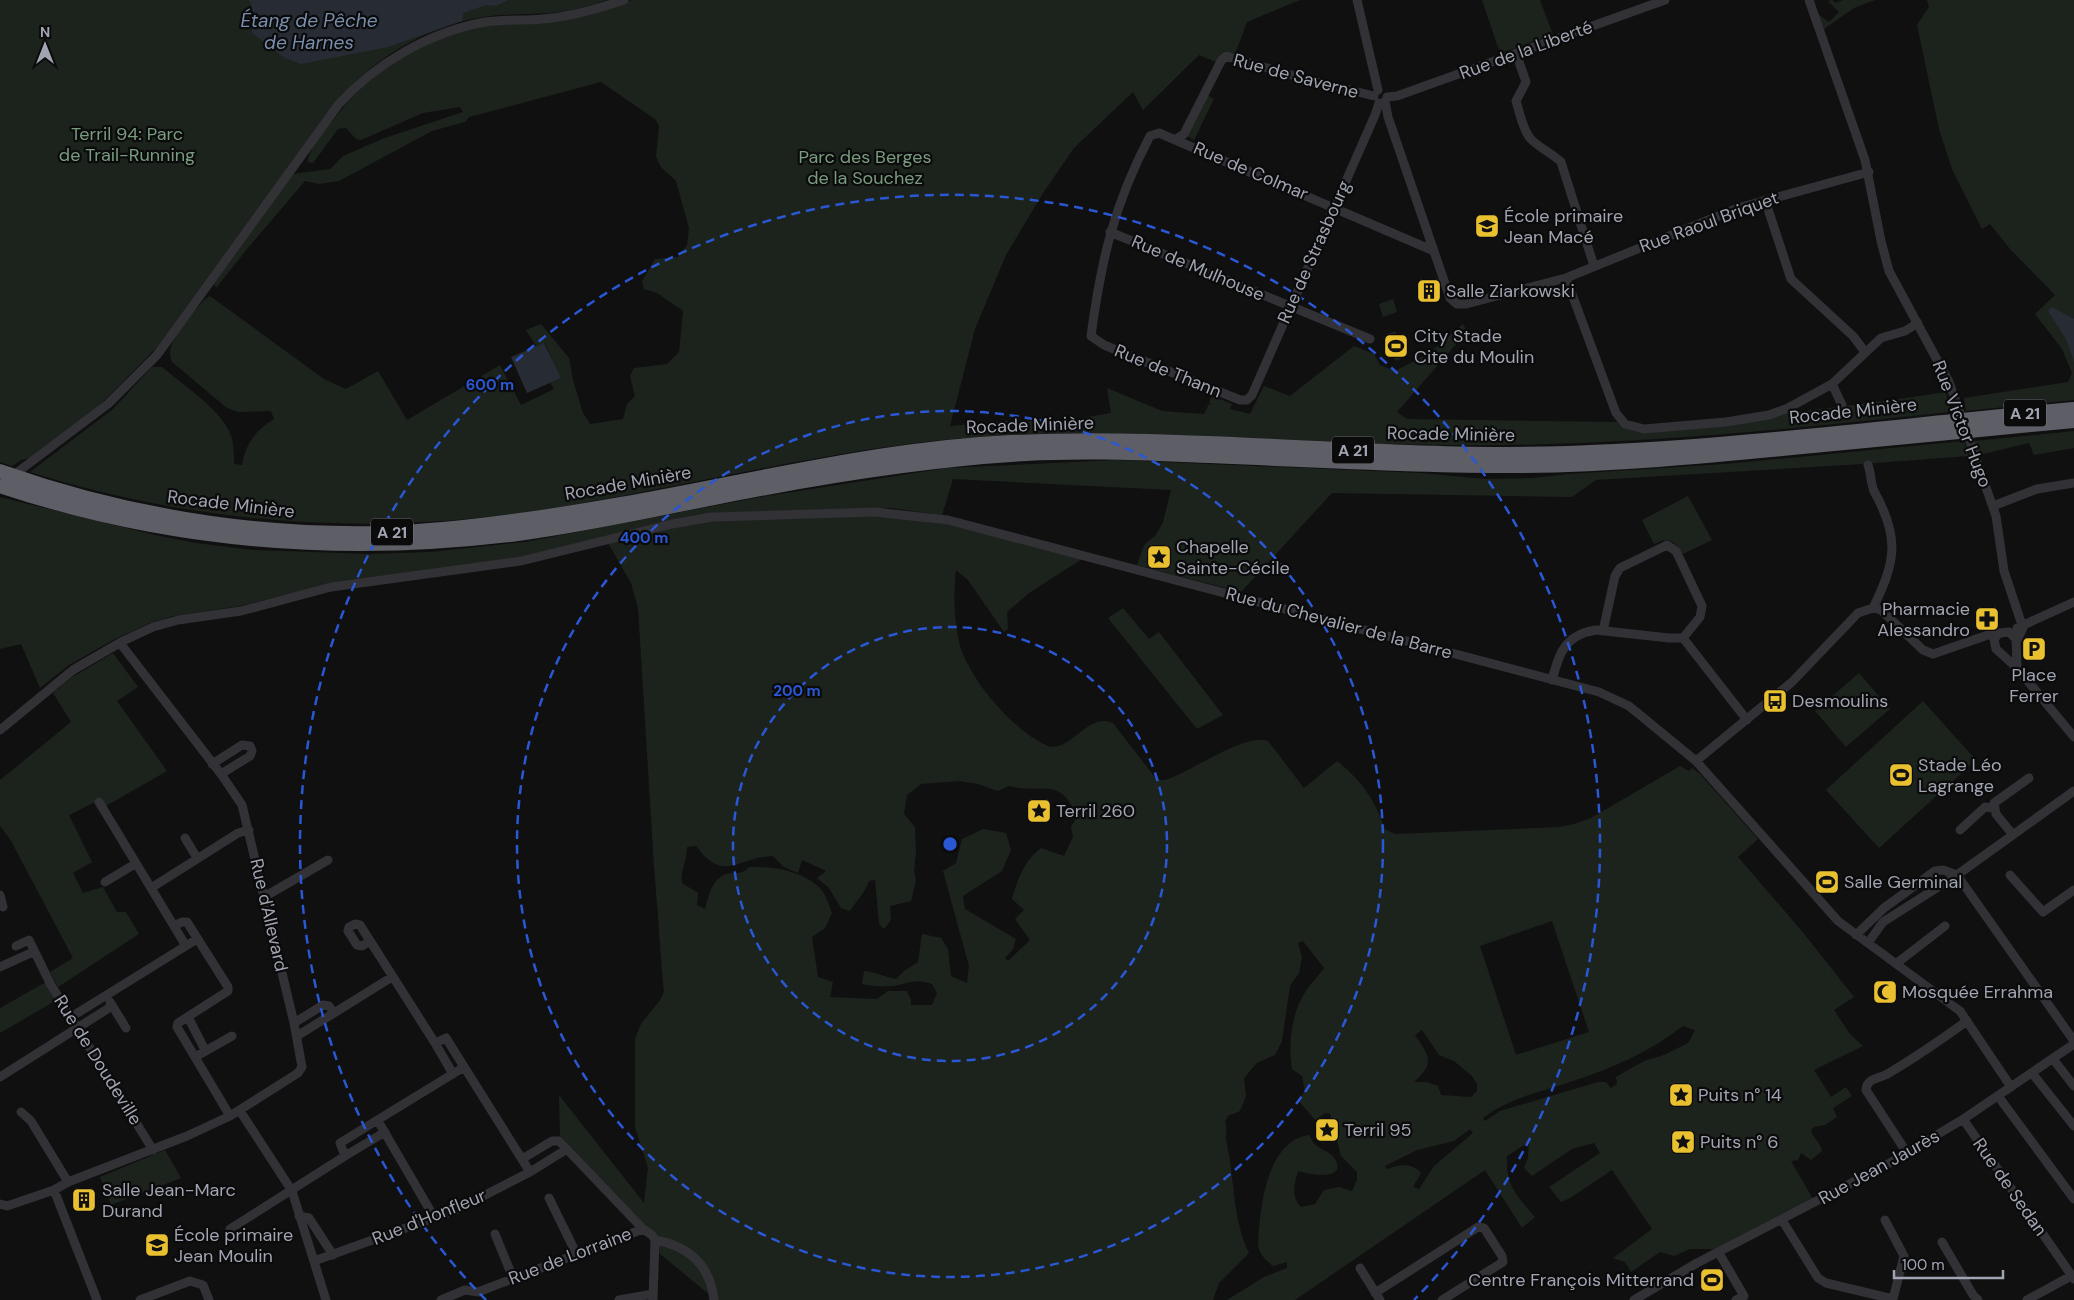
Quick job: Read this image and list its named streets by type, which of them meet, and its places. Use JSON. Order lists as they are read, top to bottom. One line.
{"streets":{"highway":["Rocade Minière","A 21"],"street":["Rue de la Liberté","Rue de Saverne","Rue de Colmar","Rue Raoul Briquet","Rue de Strasbourg","Rue de Mulhouse","Rue de Thann","Rue Victor Hugo","Rue du Chevalier de la Barre","Rue d'Allevard","Rue de Doudeville","Rue Jean Jaurès","Rue de Sedan","Rue d'Honfleur","Rue de Lorraine"]},"crossings":[["Rue de la Liberté","Rue de Saverne"],["Rue de la Liberté","Rue Raoul Briquet"],["Rue de la Liberté","Rue de Strasbourg"],["Rue de Saverne","Rue de Colmar"],["Rue de Saverne","Rue Raoul Briquet"],["Rue de Saverne","Rue de Strasbourg"],["Rue de Colmar","Rue Raoul Briquet"],["Rue de Colmar","Rue de Strasbourg"],["Rue de Colmar","Rue de Mulhouse"],["Rue de Colmar","Rue de Thann"],["Rue Raoul Briquet","Rue de Strasbourg"],["Rue Raoul Briquet","Rue Victor Hugo"],["Rue de Strasbourg","Rue de Mulhouse"],["Rue de Strasbourg","Rue de Thann"],["Rue de Mulhouse","Rue de Thann"],["Rue du Chevalier de la Barre","Rue d'Allevard"],["Rue du Chevalier de la Barre","Rue Jean Jaurès"],["Rue Jean Jaurès","Rue de Sedan"]],"water":["Étang de Pêche de Harnes"],"parks":["Terril 94: Parc de Trail-Running","Parc des Berges de la Souchez"],"places":{"school or university":["École primaire Jean Macé","École primaire Jean Moulin"],"building":["Salle Ziarkowski","Salle Jean-Marc Durand"],"sports":["City Stade Cite du Moulin","Stade Léo Lagrange","Salle Germinal","Centre François Mitterrand"],"place":["Chapelle Sainte-Cécile","Terril 260","Puits n° 14","Terril 95","Puits n° 6"],"pharmacy":["Pharmacie Alessandro"],"parking":["Place Ferrer"],"bus stop":["Desmoulins"],"mosque":["Mosquée Errahma"]},"scale_bar":"100 m","north":"top","rings":["600 m","400 m","200 m"]}
